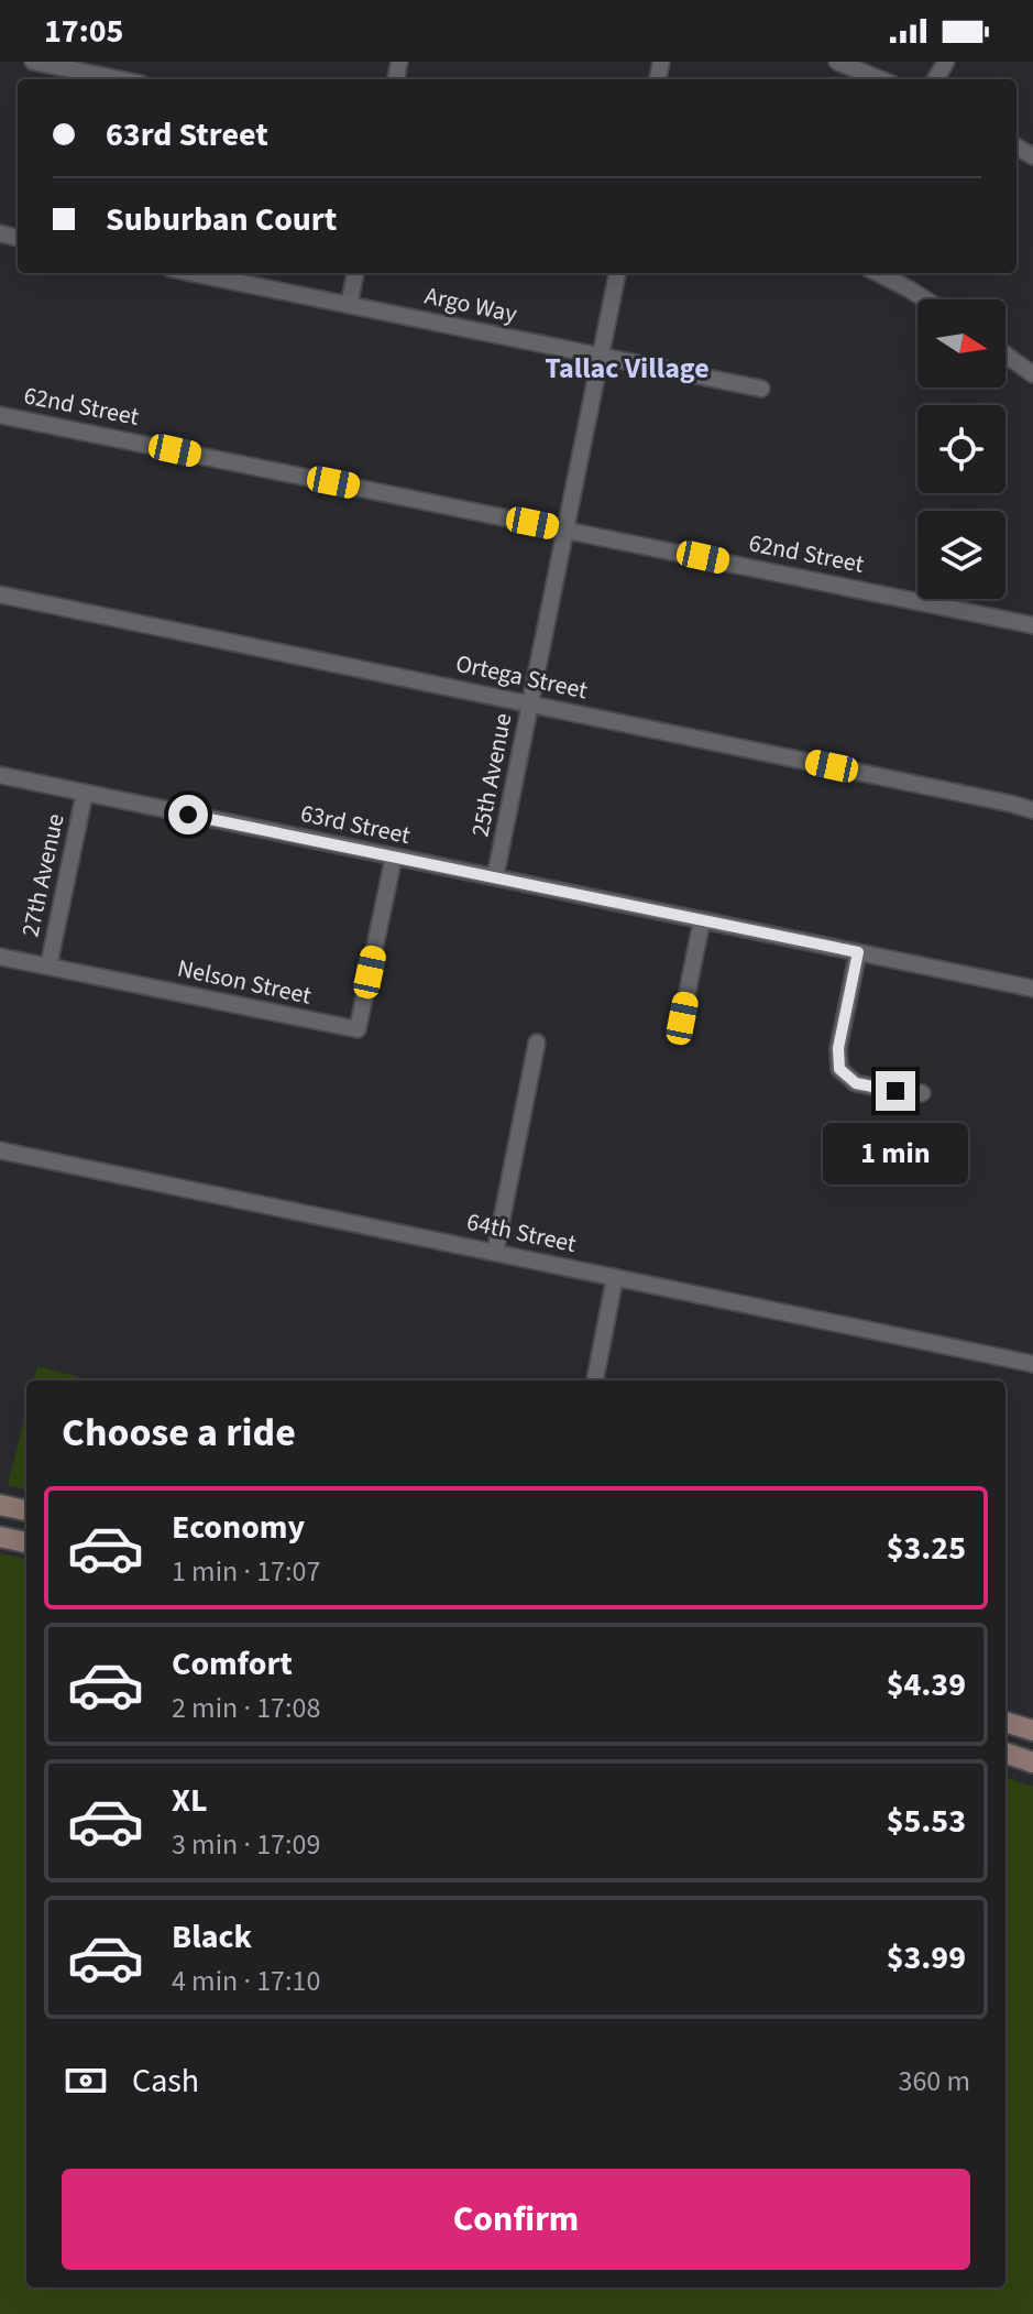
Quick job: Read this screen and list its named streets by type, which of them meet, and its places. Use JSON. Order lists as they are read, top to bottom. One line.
{"streets":{"street":["Argo Way","62nd Street","Ortega Street","25th Avenue","63rd Street","27th Avenue","Nelson Street","64th Street"]},"crossings":[["Argo Way","25th Avenue"],["62nd Street","25th Avenue"],["Ortega Street","25th Avenue"],["25th Avenue","63rd Street"],["63rd Street","27th Avenue"],["63rd Street","Nelson Street"],["27th Avenue","Nelson Street"]],"districts":["Tallac Village"],"north":"right","page":{"status":"17:05","banner":["63rd Street","Suburban Court"],"bubble":"1 min","heading":"Choose a ride","list":[{"name":"Economy","note":"1 min · 17:07","value":"$3.25"},{"name":"Comfort","note":"2 min · 17:08","value":"$4.39"},{"name":"XL","note":"3 min · 17:09","value":"$5.53"},{"name":"Black","note":"4 min · 17:10","value":"$3.99"}],"pay":["Cash","360 m"],"buttons":"Confirm"}}
